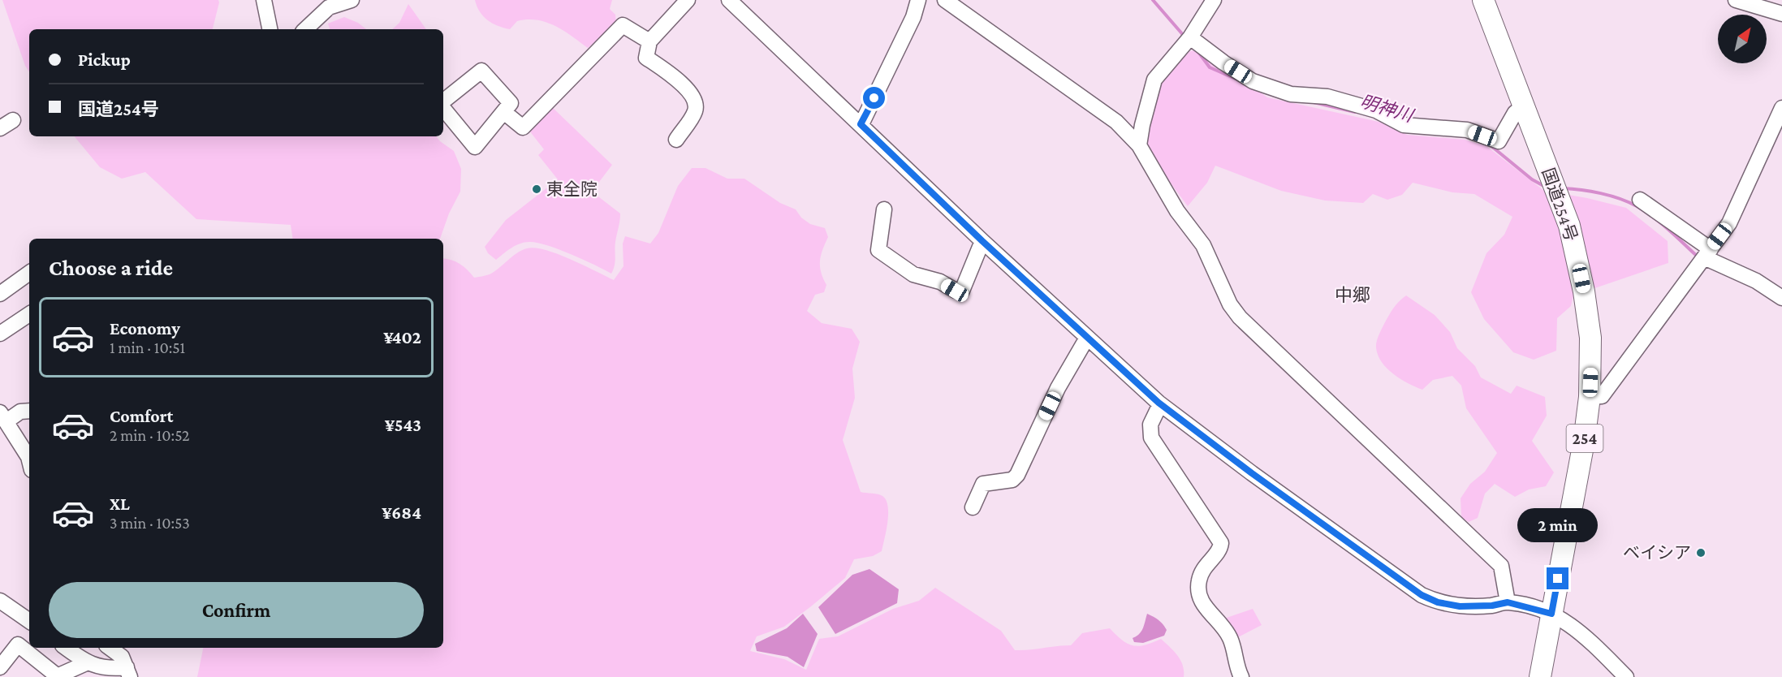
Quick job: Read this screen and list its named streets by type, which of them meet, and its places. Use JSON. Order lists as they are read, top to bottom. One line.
{"streets":{"highway":["国道254号","254"]},"districts":["中郷"],"water":["明神川"],"places":["東全院","ベイシア"],"north":"top right","page":{"banner":["Pickup","国道254号"],"heading":"Choose a ride","list":[{"name":"Economy","note":"1 min · 10:51","value":"¥402"},{"name":"Comfort","note":"2 min · 10:52","value":"¥543"},{"name":"XL","note":"3 min · 10:53","value":"¥684"}],"bubble":"2 min","buttons":"Confirm"}}
